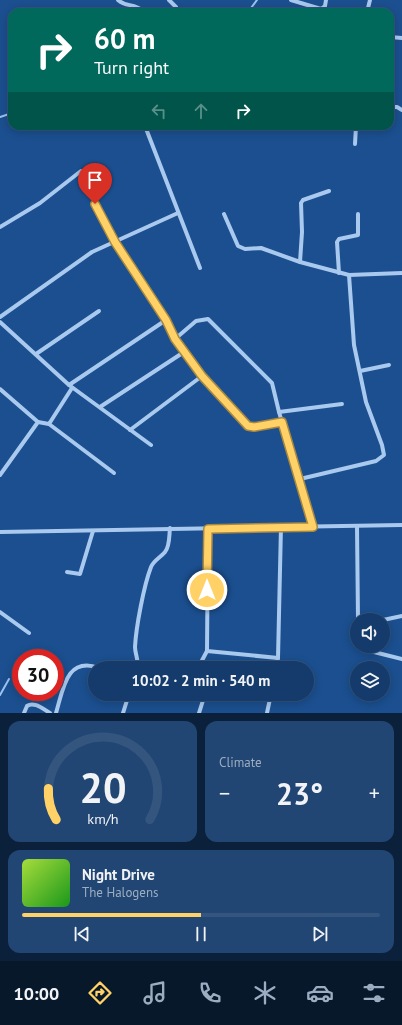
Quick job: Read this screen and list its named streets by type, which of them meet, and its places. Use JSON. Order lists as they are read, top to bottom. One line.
{"page":{"turn":["60 m","Turn right"],"limit":"30","trip":"10:02 · 2 min · 540 m","tile":"Climate","heat":["−","23°","+"],"song":["Night Drive","The Halogens"],"tabs":"10:00","gauge":["20","km/h"]}}
